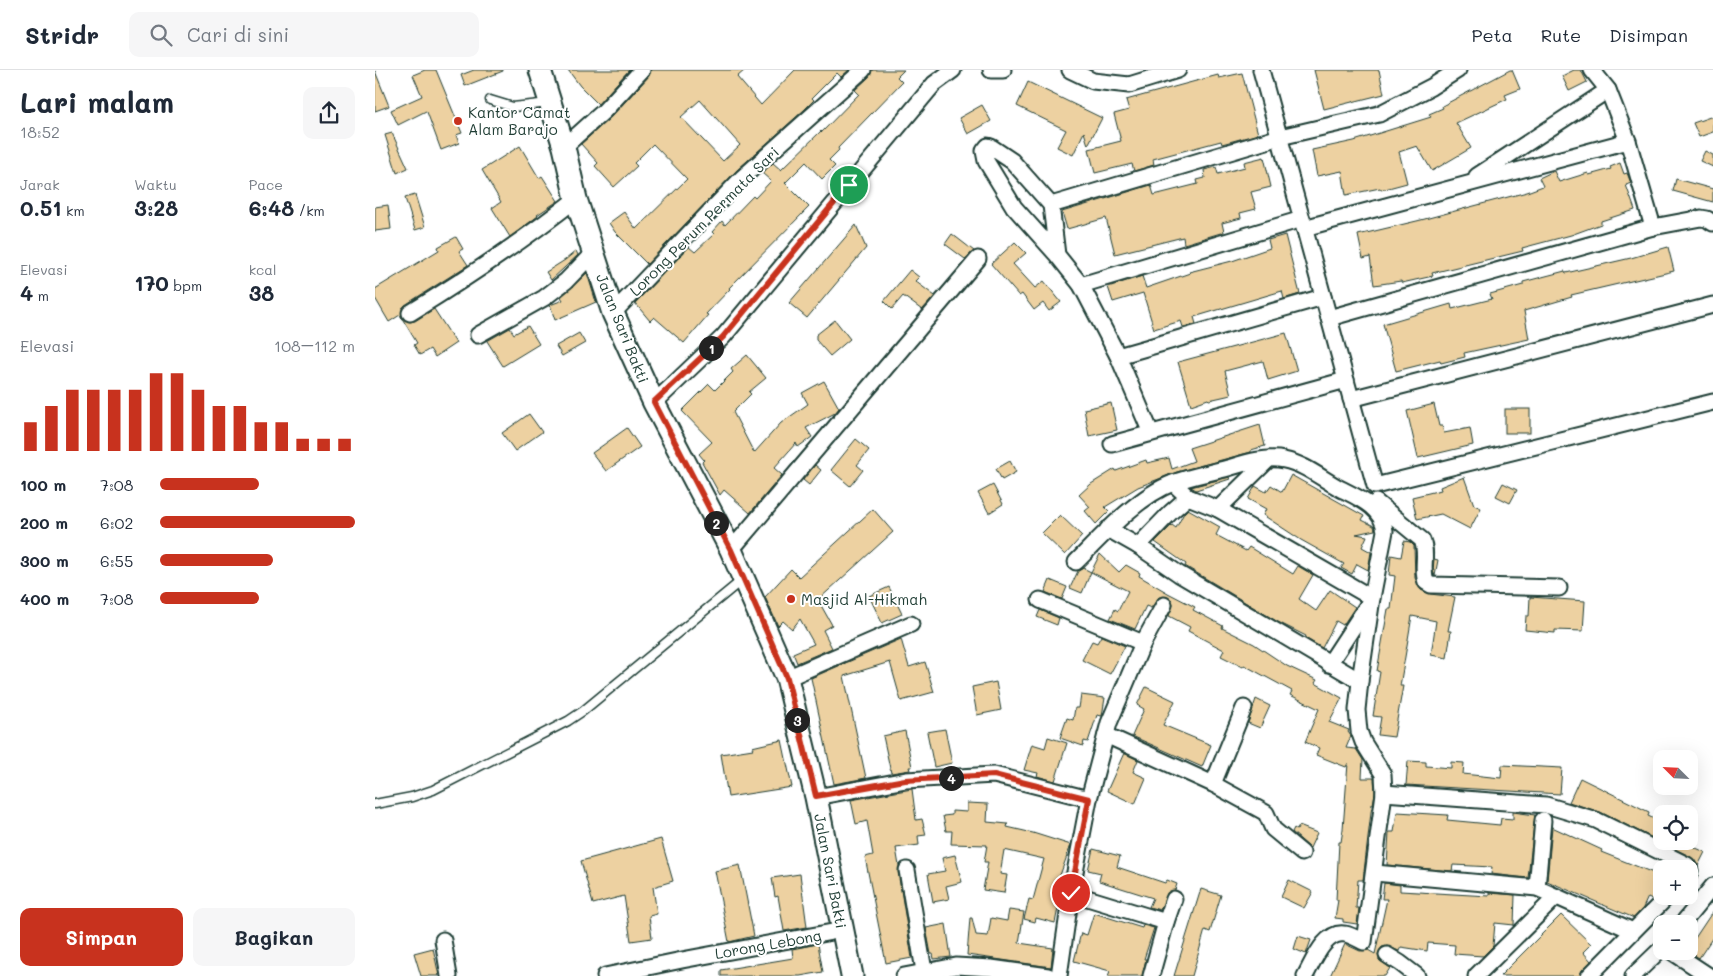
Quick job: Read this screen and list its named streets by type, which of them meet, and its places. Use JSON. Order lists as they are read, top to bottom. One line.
{"streets":{"main road":["Jalan Sari Bakti"],"street":["Lorong Perum Permata Sari","Lorong Lebong"]},"crossings":[["Lorong Perum Permata Sari","Jalan Sari Bakti"],["Jalan Sari Bakti","Lorong Lebong"]],"places":["Kantor Camat Alam Barajo","Masjid Al-Hikmah"],"north":"top left","page":{"header":"Stridr","search":"Cari di sini","nav":["Peta","Rute","Disimpan"],"heading":["Lari malam","18:52"],"stats":[["Jarak","0.51 km"],["Waktu","3:28"],["Pace","6:48 /km"],["Elevasi","4 m"],["170 bpm"],["kcal","38"]],"chart":["Elevasi","108–112 m"],"pins":["1","2","3","4"],"list":[{"name":"100 m","note":"7:08"},{"name":"200 m","note":"6:02"},{"name":"300 m","note":"6:55"},{"name":"400 m","note":"7:08"}],"map_buttons":["+","−"],"buttons":["Simpan","Bagikan"]}}
